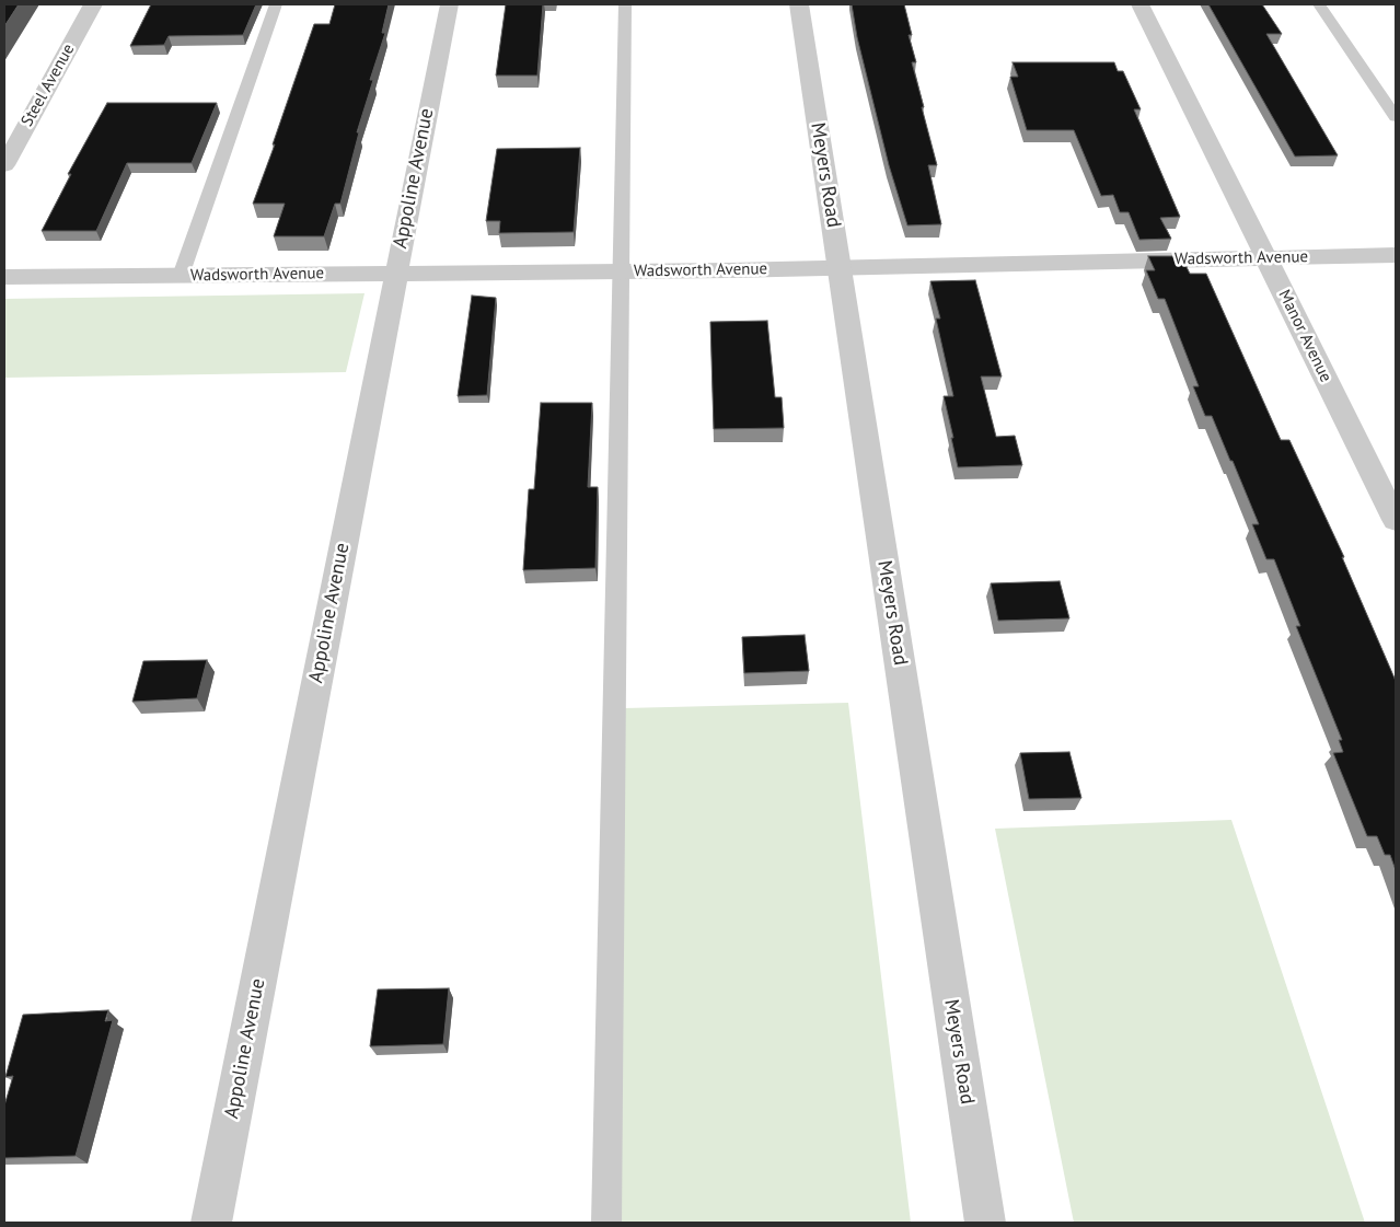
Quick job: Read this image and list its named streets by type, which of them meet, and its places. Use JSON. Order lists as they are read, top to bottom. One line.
{"streets":{"street":["Steel Avenue","Meyers Road","Appoline Avenue","Wadsworth Avenue","Manor Avenue"]},"crossings":[["Meyers Road","Wadsworth Avenue"],["Appoline Avenue","Wadsworth Avenue"],["Wadsworth Avenue","Manor Avenue"]]}
